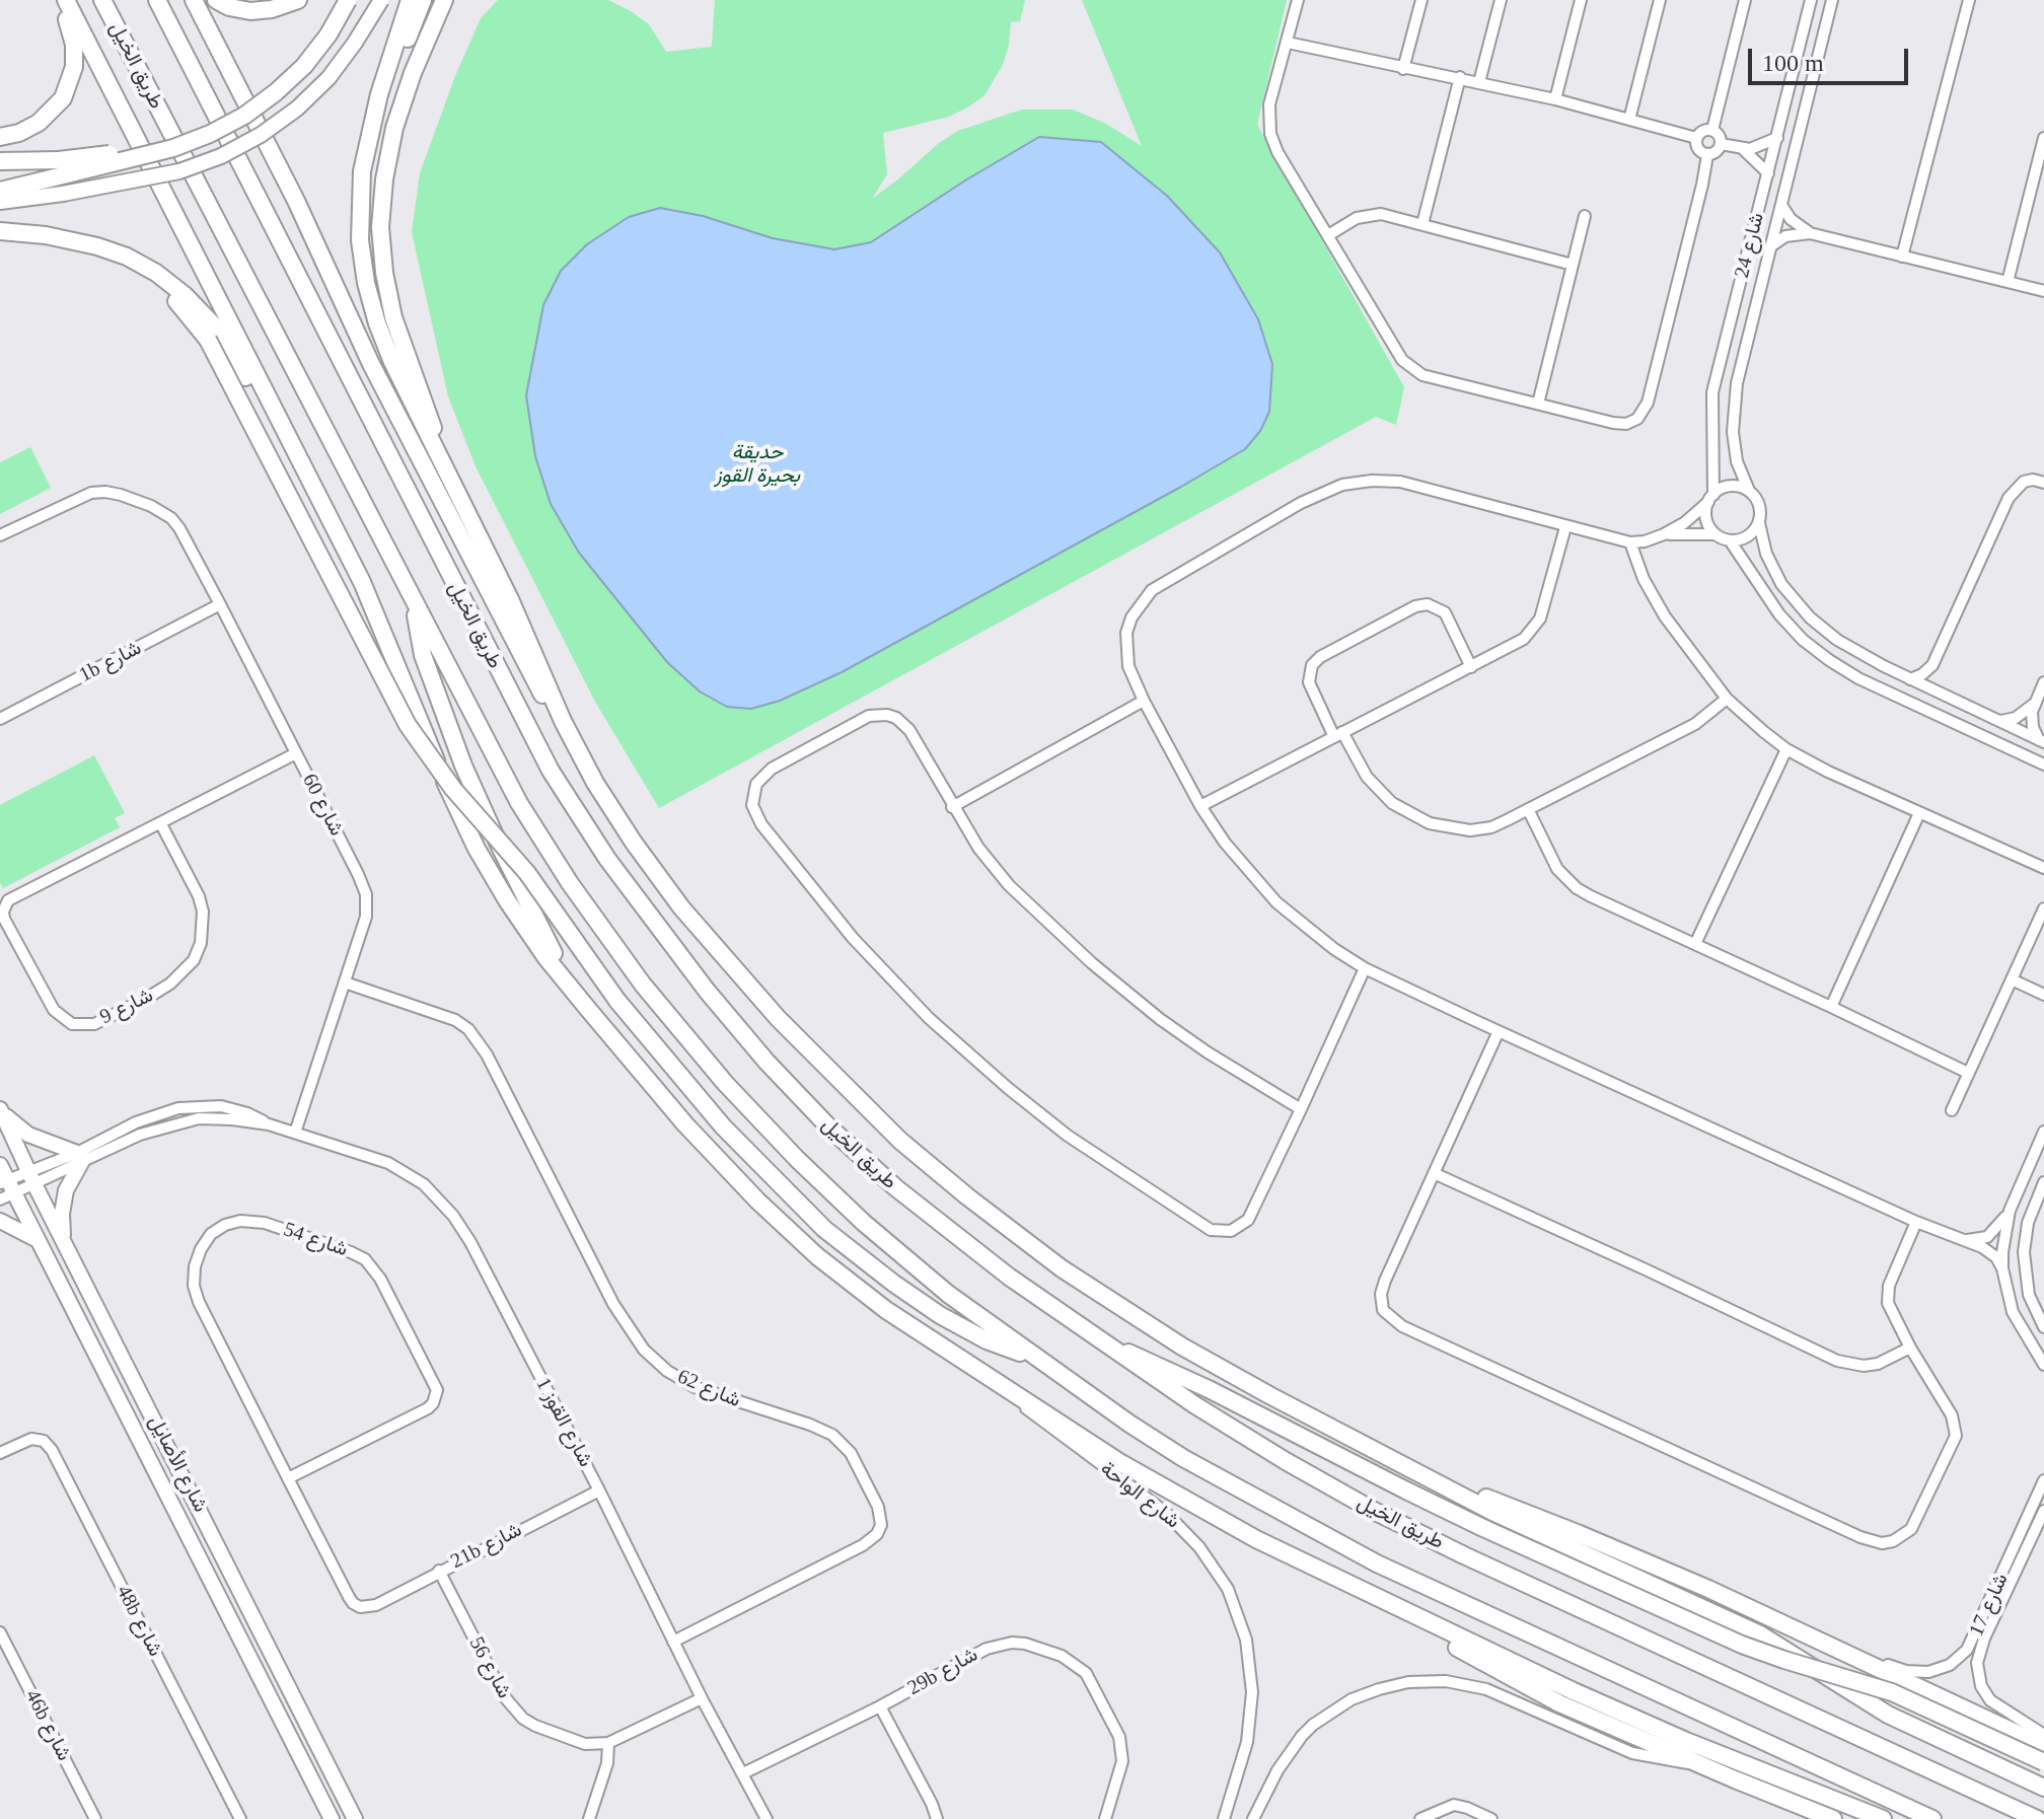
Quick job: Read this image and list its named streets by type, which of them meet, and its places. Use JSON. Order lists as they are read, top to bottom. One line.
{"streets":{"highway":["طريق الخيل"],"main road":["شارع الأصايل"],"street":["شارع 24","1b شارع","شارع 60","شارع 9","شارع 54","شارع 62","شارع القوز 1","شارع الواحة","21b شارع","17 شارع","48b شارع","شارع 56","29b شارع","46b شارع"]},"crossings":[["1b شارع","شارع 60"],["شارع 60","شارع 9"],["شارع 60","شارع 62"],["شارع 60","شارع القوز 1"],["شارع 54","21b شارع"],["شارع 62","شارع القوز 1"],["شارع القوز 1","شارع الأصايل"],["شارع القوز 1","21b شارع"],["شارع القوز 1","29b شارع"],["21b شارع","شارع 56"]],"parks":["حديقة بحيرة القوز"],"scale_bar":"100 m"}
